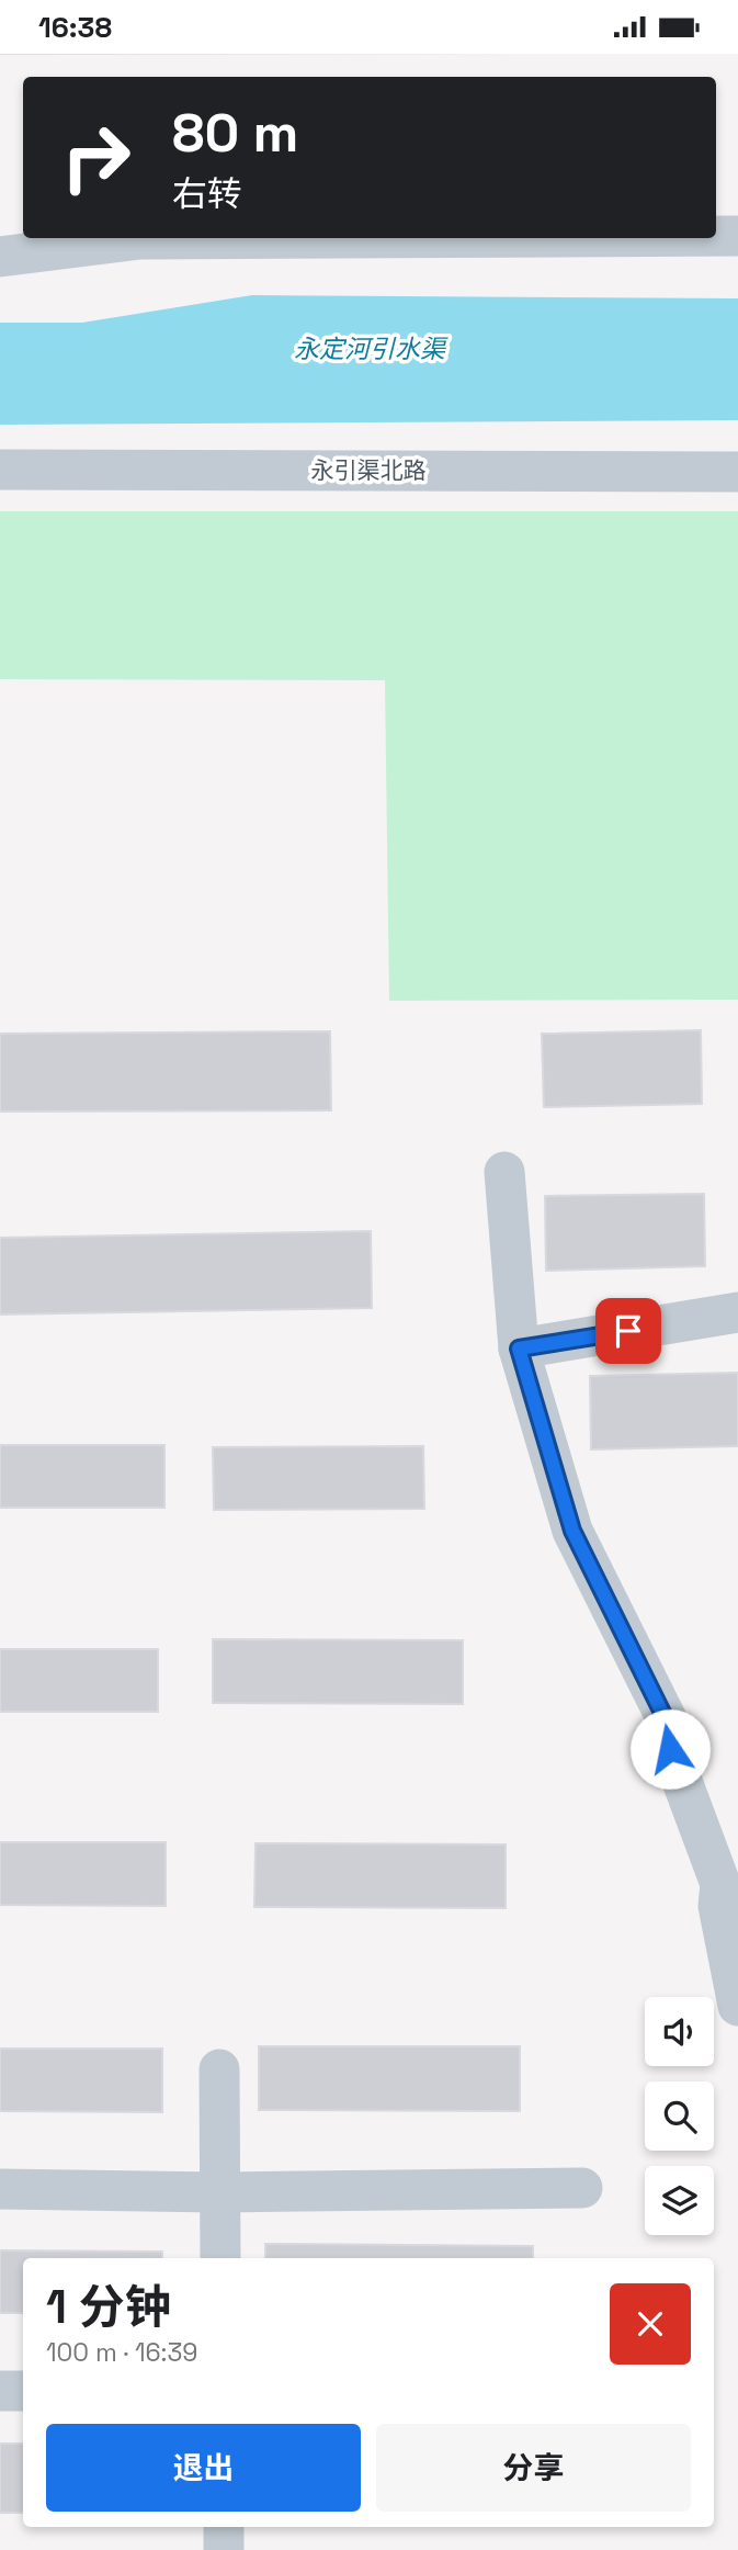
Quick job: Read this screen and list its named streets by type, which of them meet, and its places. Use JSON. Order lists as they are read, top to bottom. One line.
{"streets":{"street":["永引渠北路"]},"water":["永定河引水渠"],"page":{"status":"16:38","turn":["80 m","右转"],"heading":["1 分钟","100 m · 16:39"],"buttons":["退出","分享"]}}
